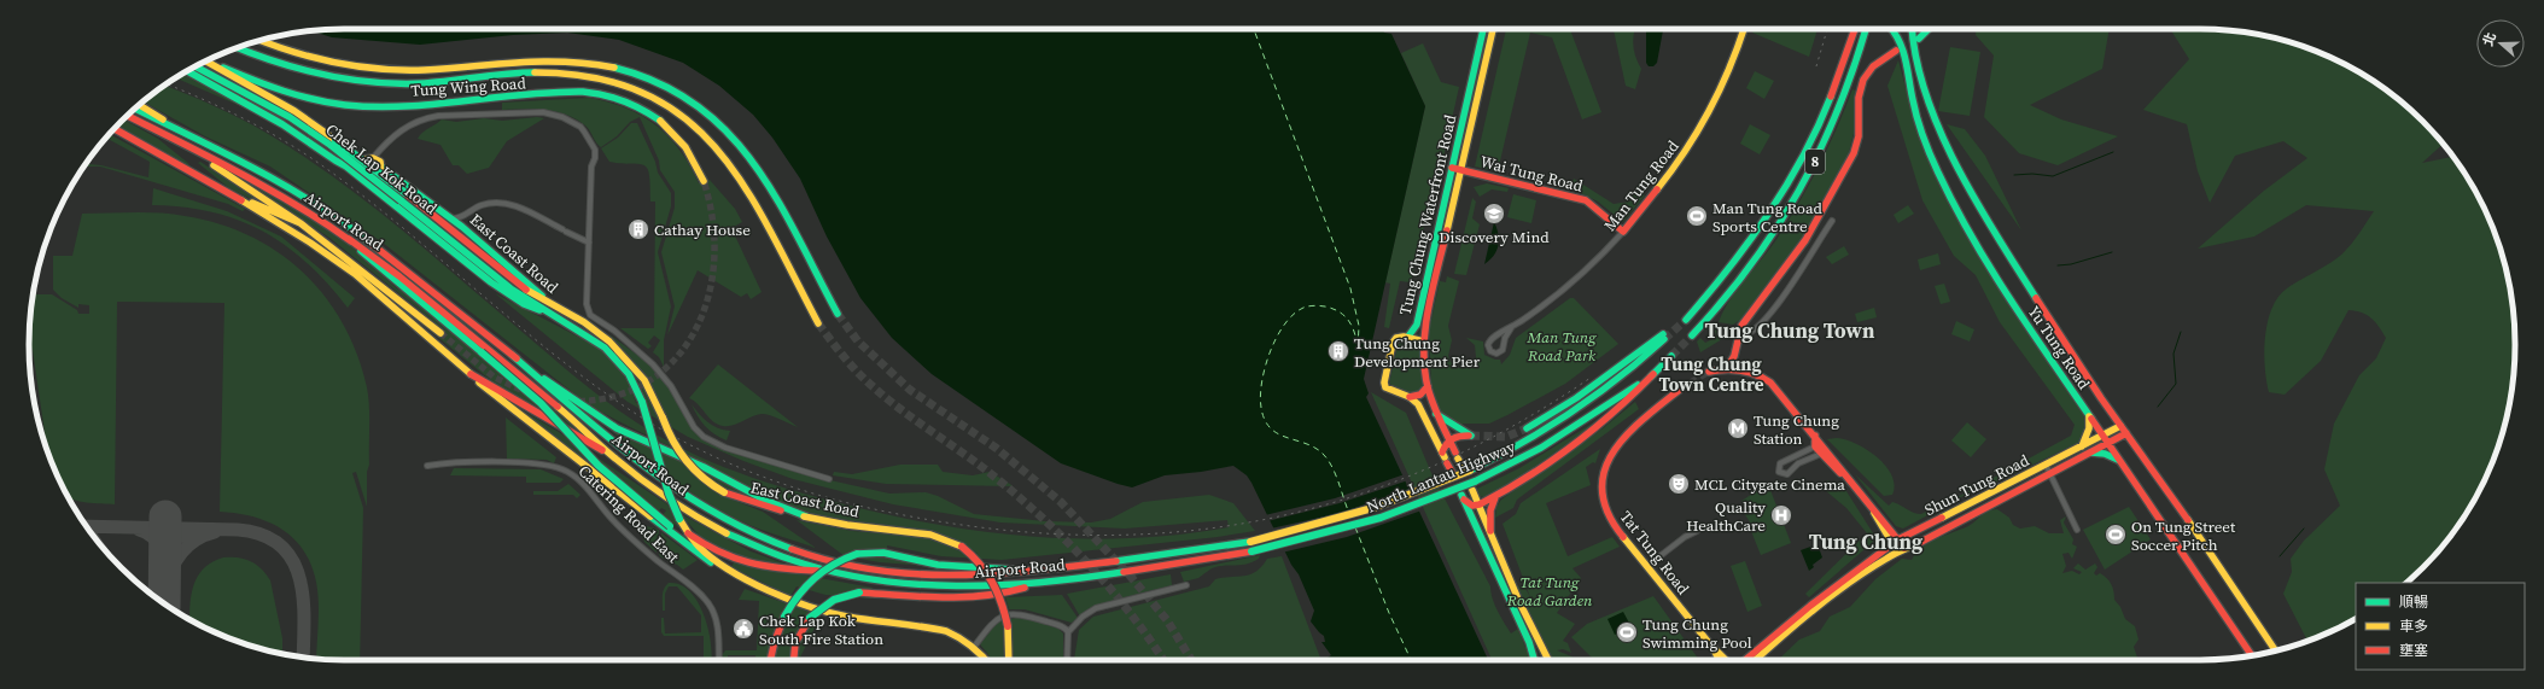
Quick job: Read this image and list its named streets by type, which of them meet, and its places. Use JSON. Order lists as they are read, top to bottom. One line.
{"streets":{"main road":["Tung Wing Road","8","Chek Lap Kok Road","Wai Tung Road","Man Tung Road","Tung Chung Waterfront Road","Airport Road","East Coast Road","Yu Tung Road","North Lantau Highway","Shun Tung Road","Tat Tung Road"],"street":["Catering Road East"]},"crossings":[["Chek Lap Kok Road","East Coast Road"],["Wai Tung Road","Man Tung Road"],["Wai Tung Road","Tung Chung Waterfront Road"],["Airport Road","North Lantau Highway"],["Yu Tung Road","Shun Tung Road"]],"districts":["Tung Chung Town","Tung Chung Town Centre","Tung Chung"],"parks":["Man Tung Road Park","Tat Tung Road Garden"],"places":{"school or university":["Discovery Mind"],"sports":["Man Tung Road Sports Centre","On Tung Street Soccer Pitch","Tung Chung Swimming Pool"],"building":["Cathay House","Tung Chung Development Pier"],"metro station":["Tung Chung Station"],"theatre":["MCL Citygate Cinema"],"hospital":["Quality HealthCare"],"public building":["Chek Lap Kok South Fire Station"]},"legend":["順暢","車多","壅塞"],"north":"left"}
